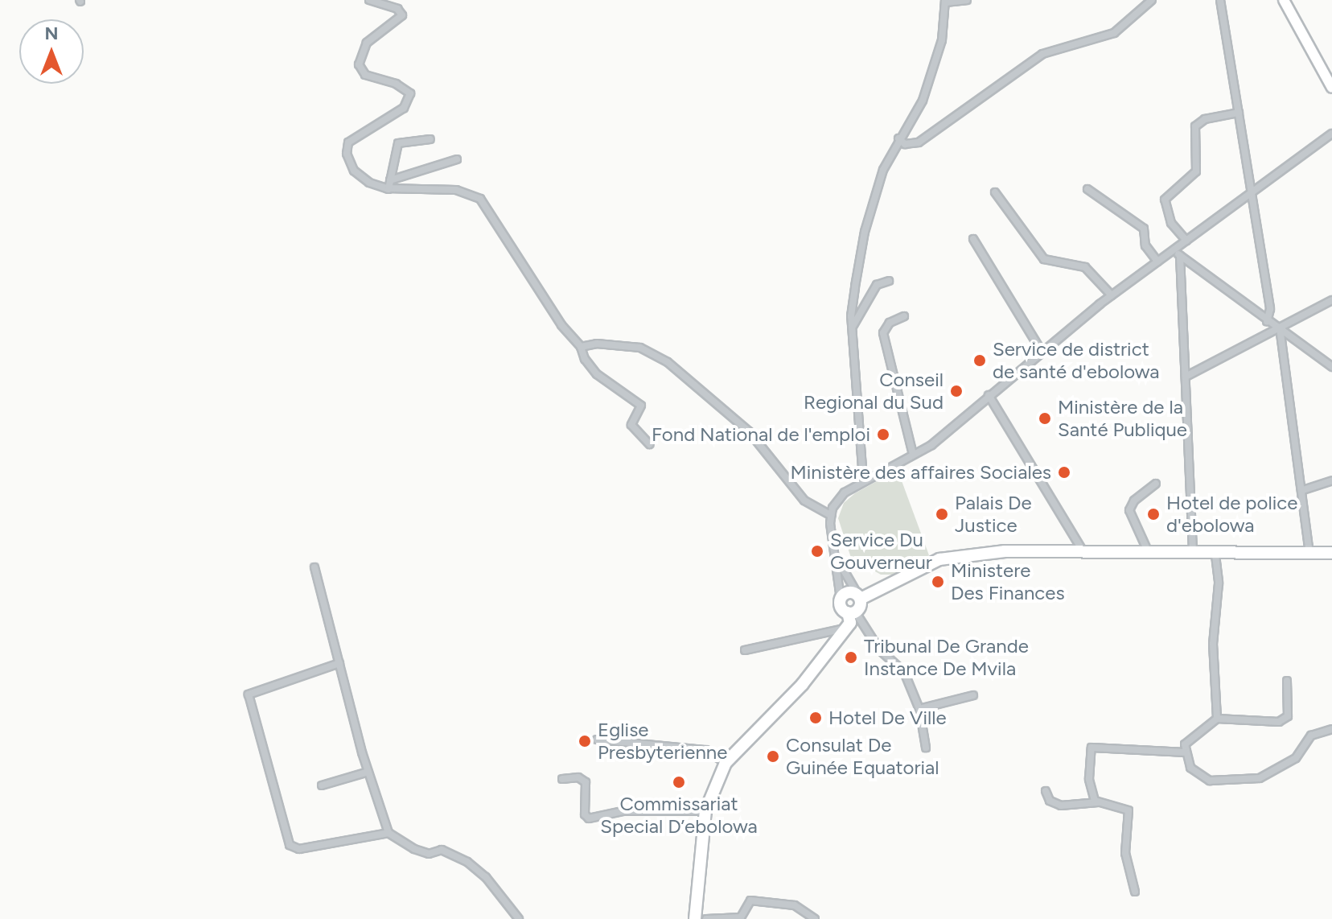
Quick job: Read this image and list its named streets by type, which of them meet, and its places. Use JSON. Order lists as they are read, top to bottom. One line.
{"places":["Service de district de santé d'ebolowa","Conseil Regional du Sud","Ministère de la Santé Publique","Fond National de l'emploi","Ministère des affaires Sociales","Palais De Justice","Hotel de police d'ebolowa","Service Du Gouverneur","Ministere Des Finances","Tribunal De Grande Instance De Mvila","Hotel De Ville","Eglise Presbyterienne","Consulat De Guinée Equatorial","Commissariat Special D’ebolowa"],"north":"top"}
